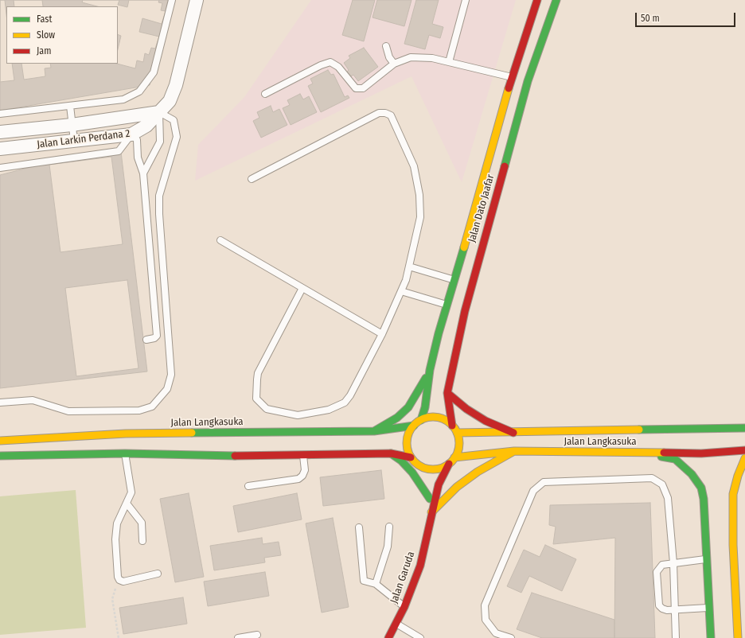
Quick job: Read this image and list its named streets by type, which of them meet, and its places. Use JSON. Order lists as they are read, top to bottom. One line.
{"streets":{"main road":["Jalan Dato Jaafar","Jalan Langkasuka","Jalan Garuda"],"street":["Jalan Larkin Perdana 2"]},"crossings":[["Jalan Dato Jaafar","Jalan Langkasuka"],["Jalan Dato Jaafar","Jalan Garuda"],["Jalan Langkasuka","Jalan Garuda"]],"legend":["Fast","Slow","Jam"],"scale_bar":"50 m"}
